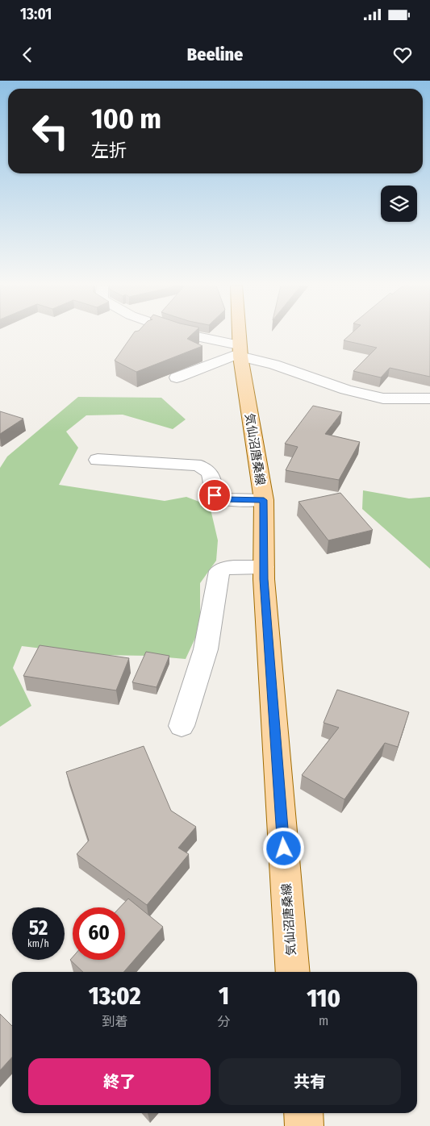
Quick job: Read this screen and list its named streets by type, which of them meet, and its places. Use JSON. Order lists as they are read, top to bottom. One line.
{"streets":{"main road":["気仙沼唐桑線"]},"page":{"status":"13:01","header":"Beeline","turn":["100 m","左折"],"speed":"52 km/h","limit":"60","eta":["13:02","到着","1","分","110","m"],"buttons":["終了","共有"]}}
